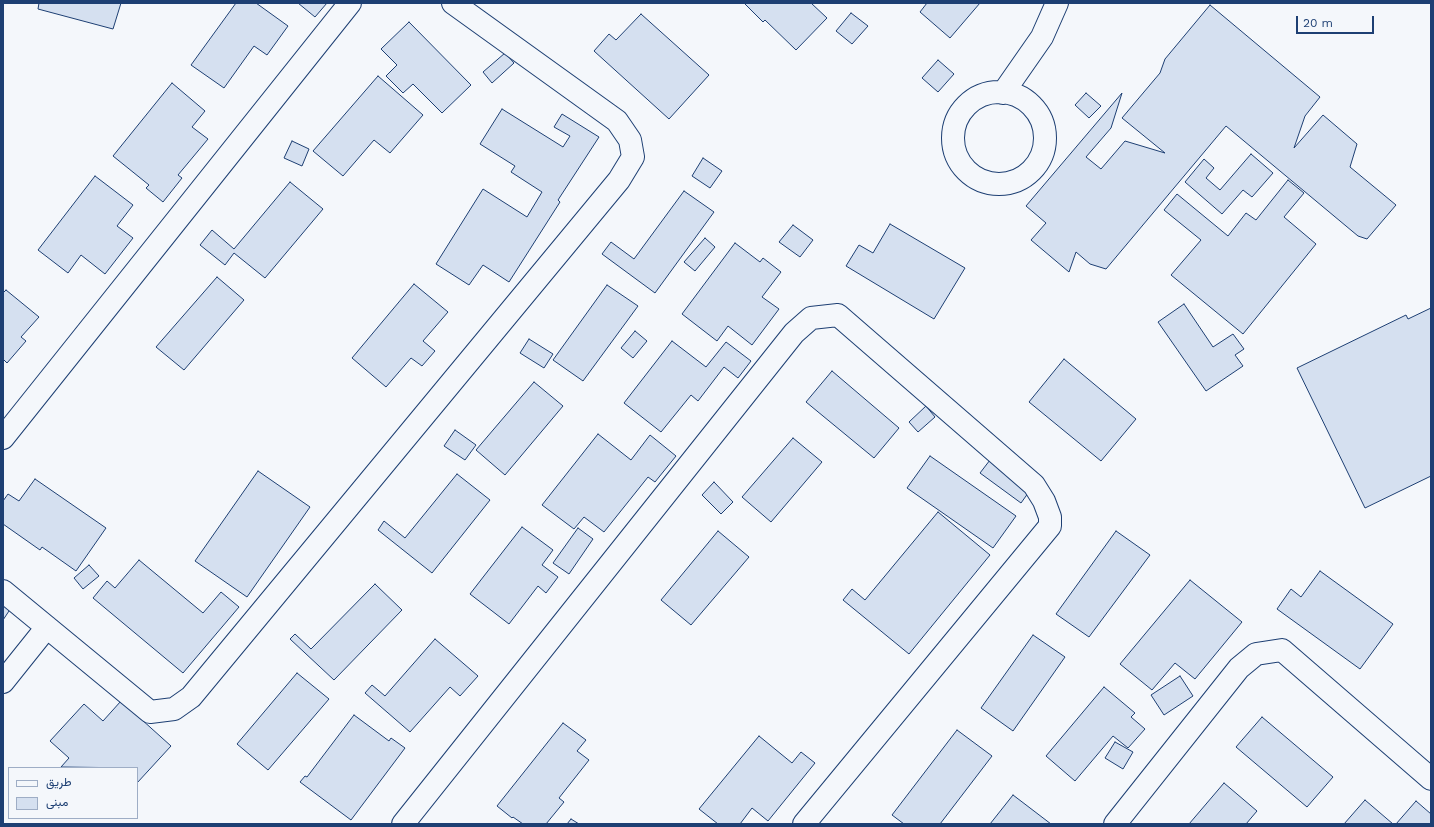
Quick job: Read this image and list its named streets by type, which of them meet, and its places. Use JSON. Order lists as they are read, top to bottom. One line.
{"legend":["طريق","مبنى"],"scale_bar":"20 m"}
